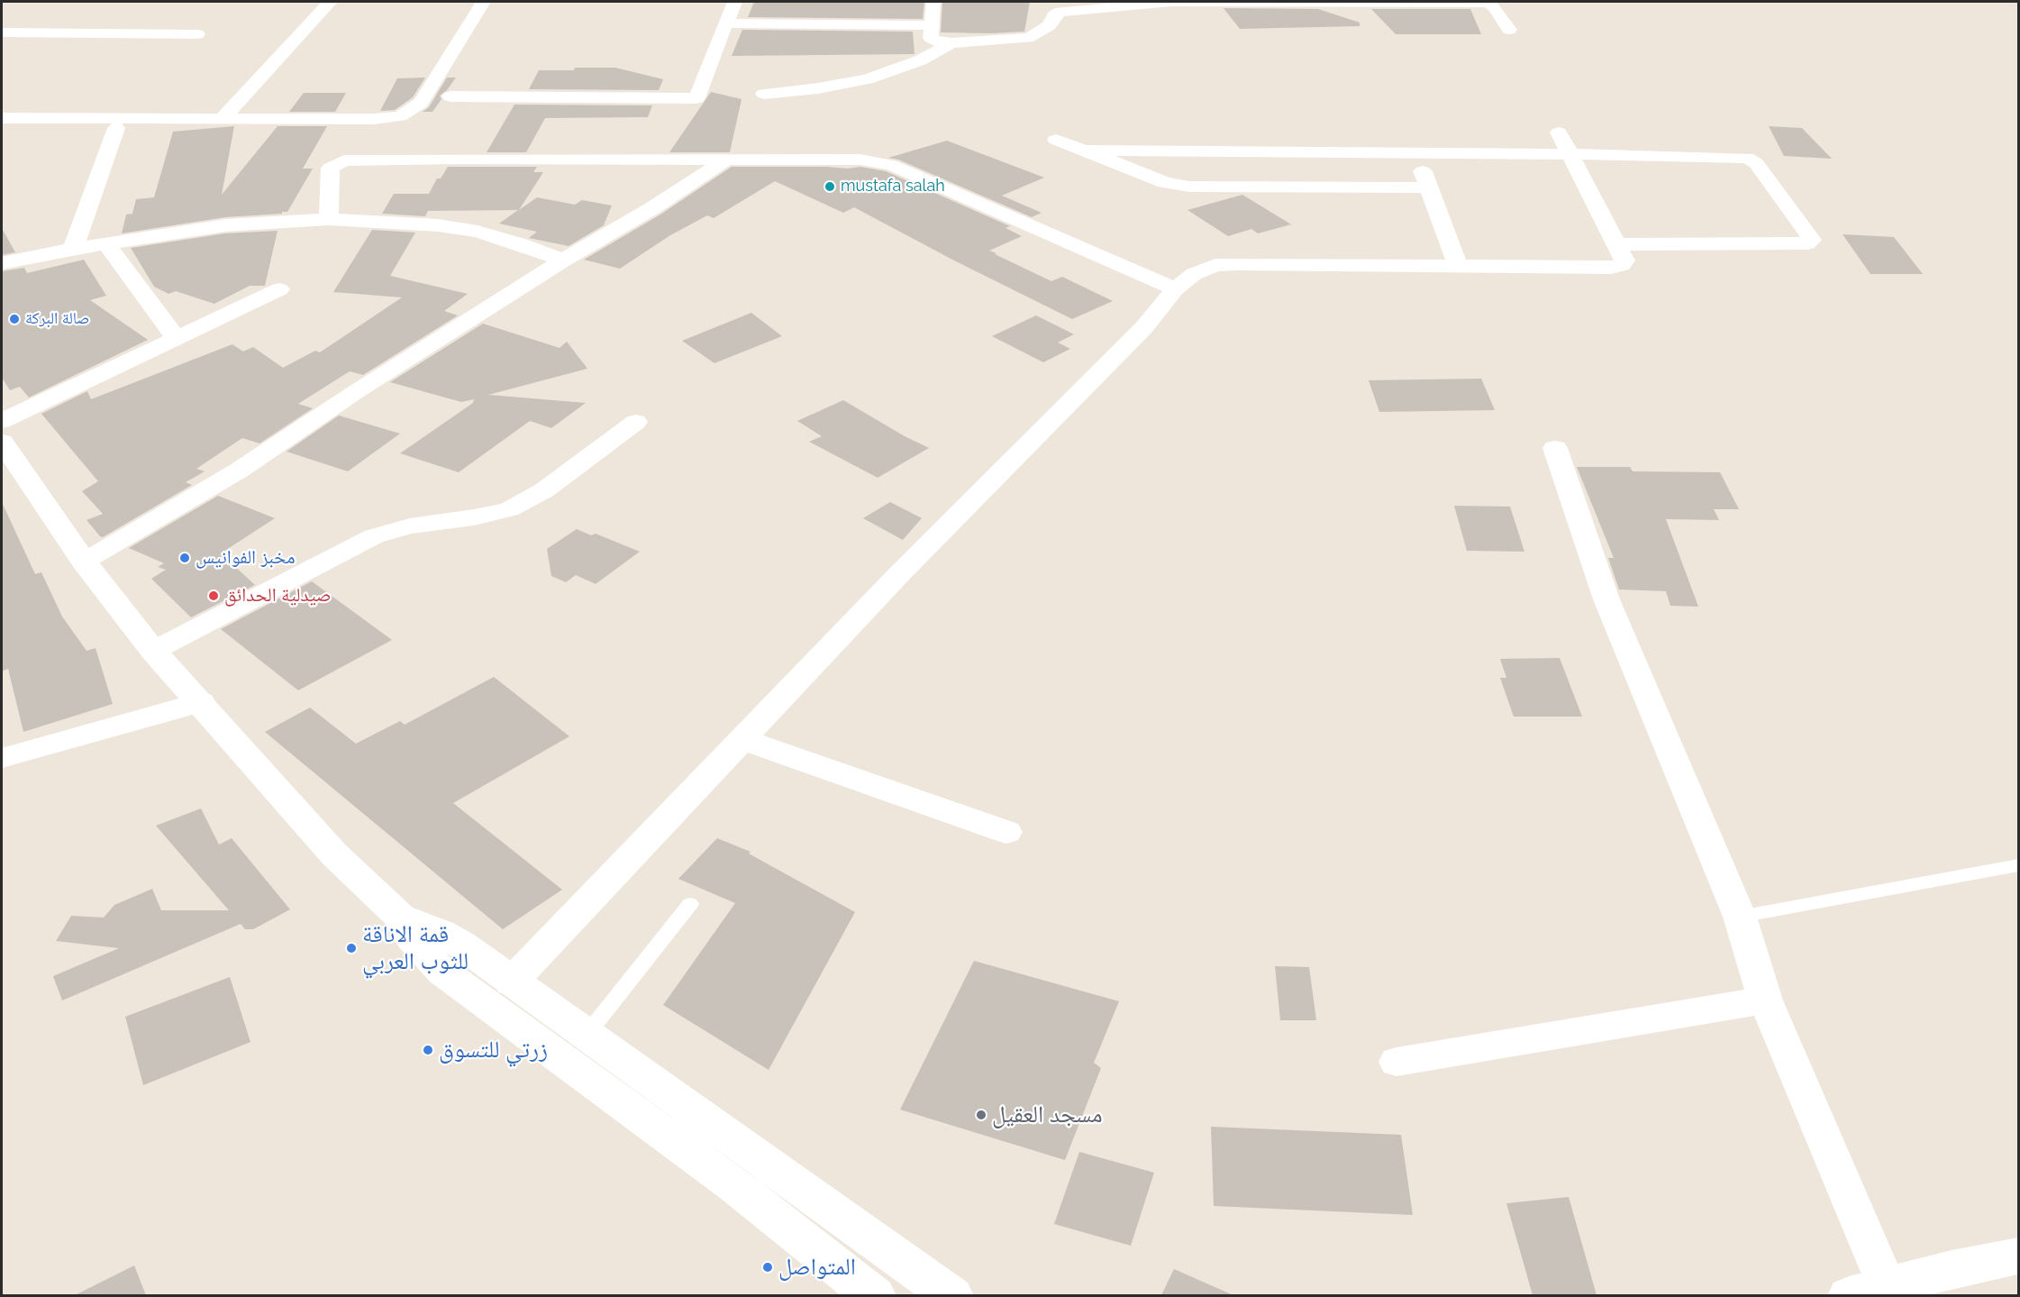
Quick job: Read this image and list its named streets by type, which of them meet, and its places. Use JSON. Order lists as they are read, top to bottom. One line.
{"places":["mustafa salah","صالة البركة","مخبز الفوانيس","صيدلية الحدائق","قمة الاناقة للثوب العربي","زرتي للتسوق","مسجد العقيل","المتواصل"]}
